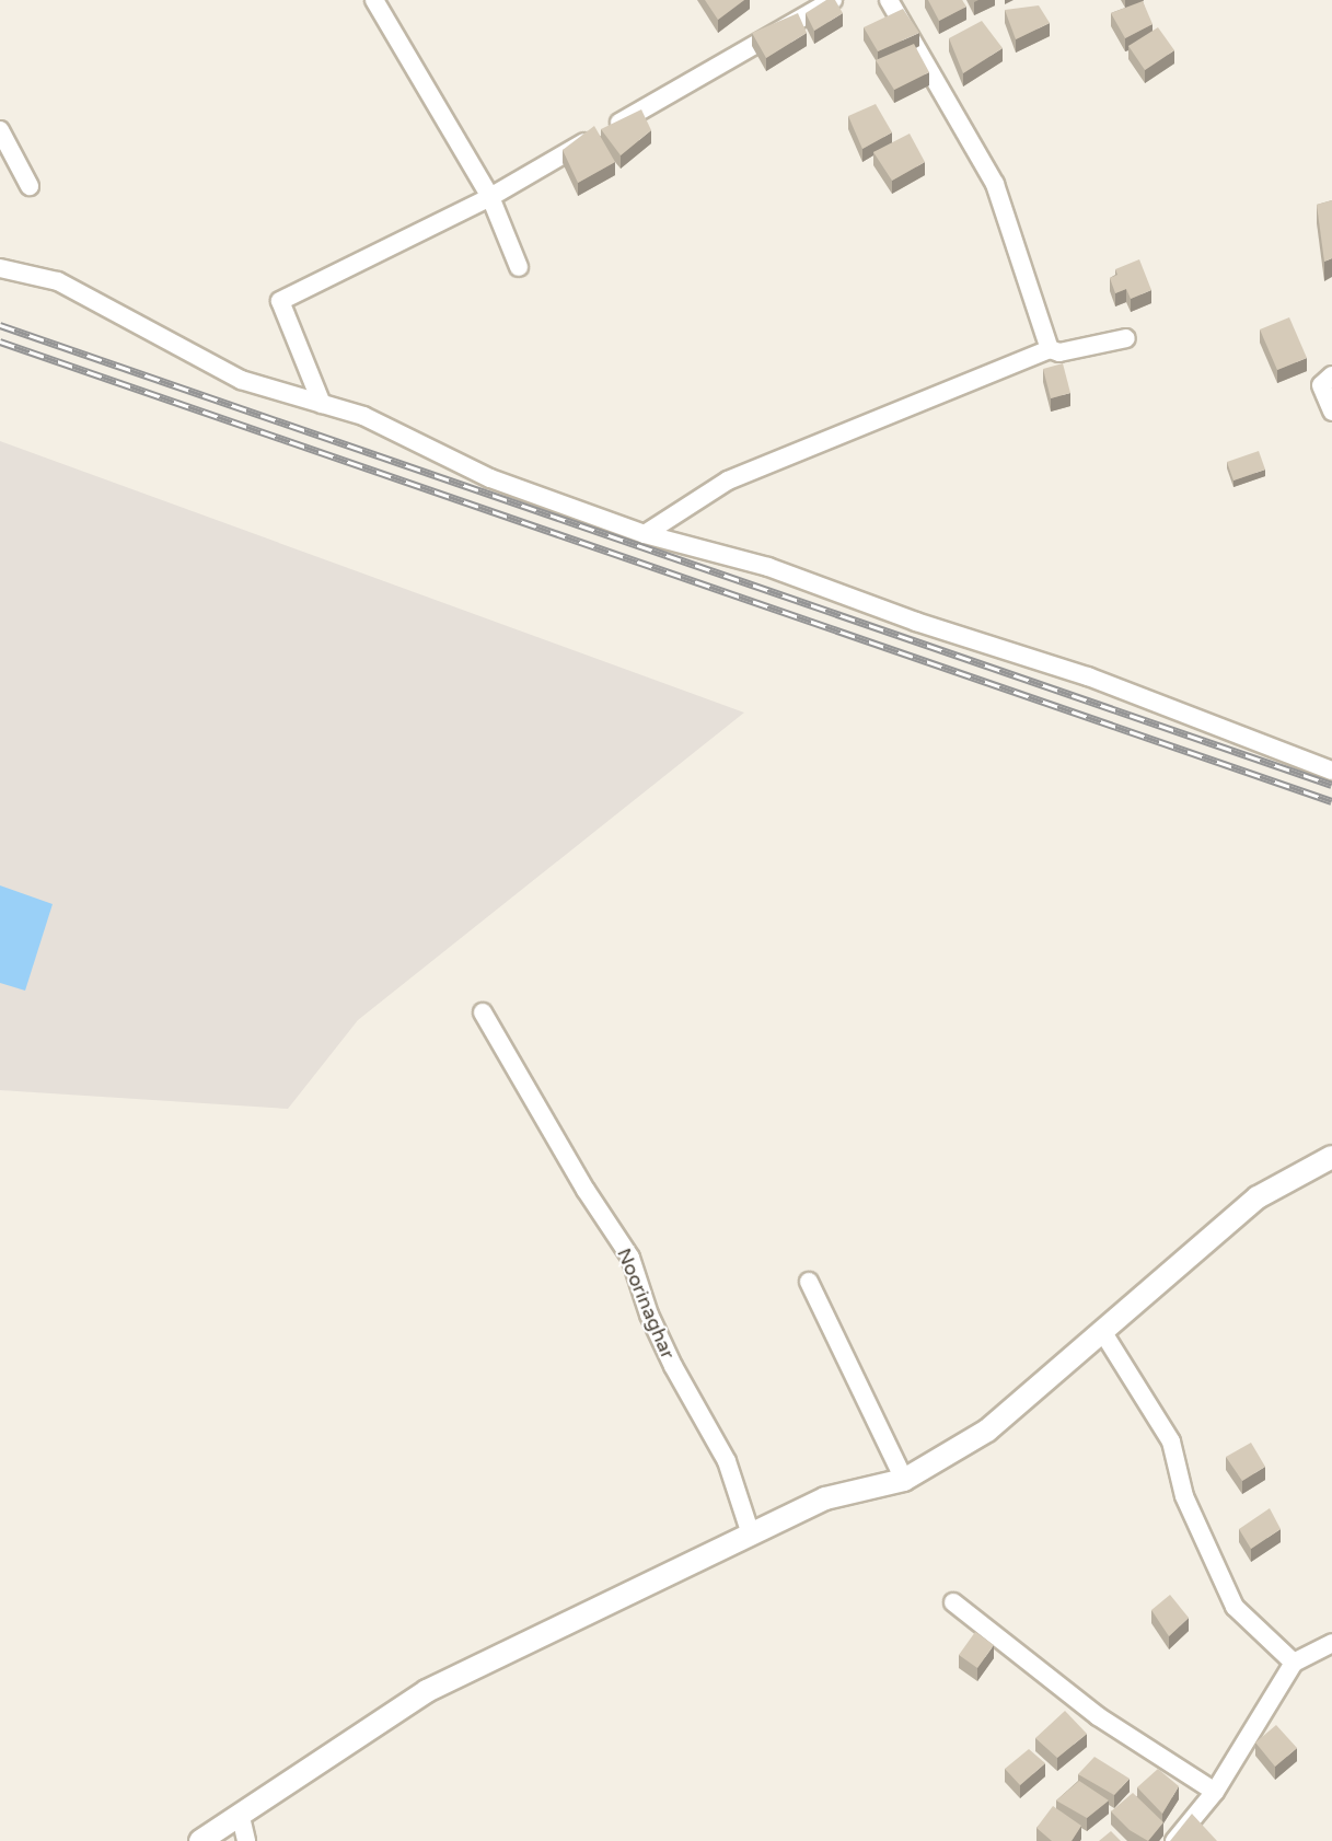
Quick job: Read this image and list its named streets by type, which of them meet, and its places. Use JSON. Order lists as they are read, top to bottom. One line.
{"streets":{"street":["Noorinaghar"]}}
